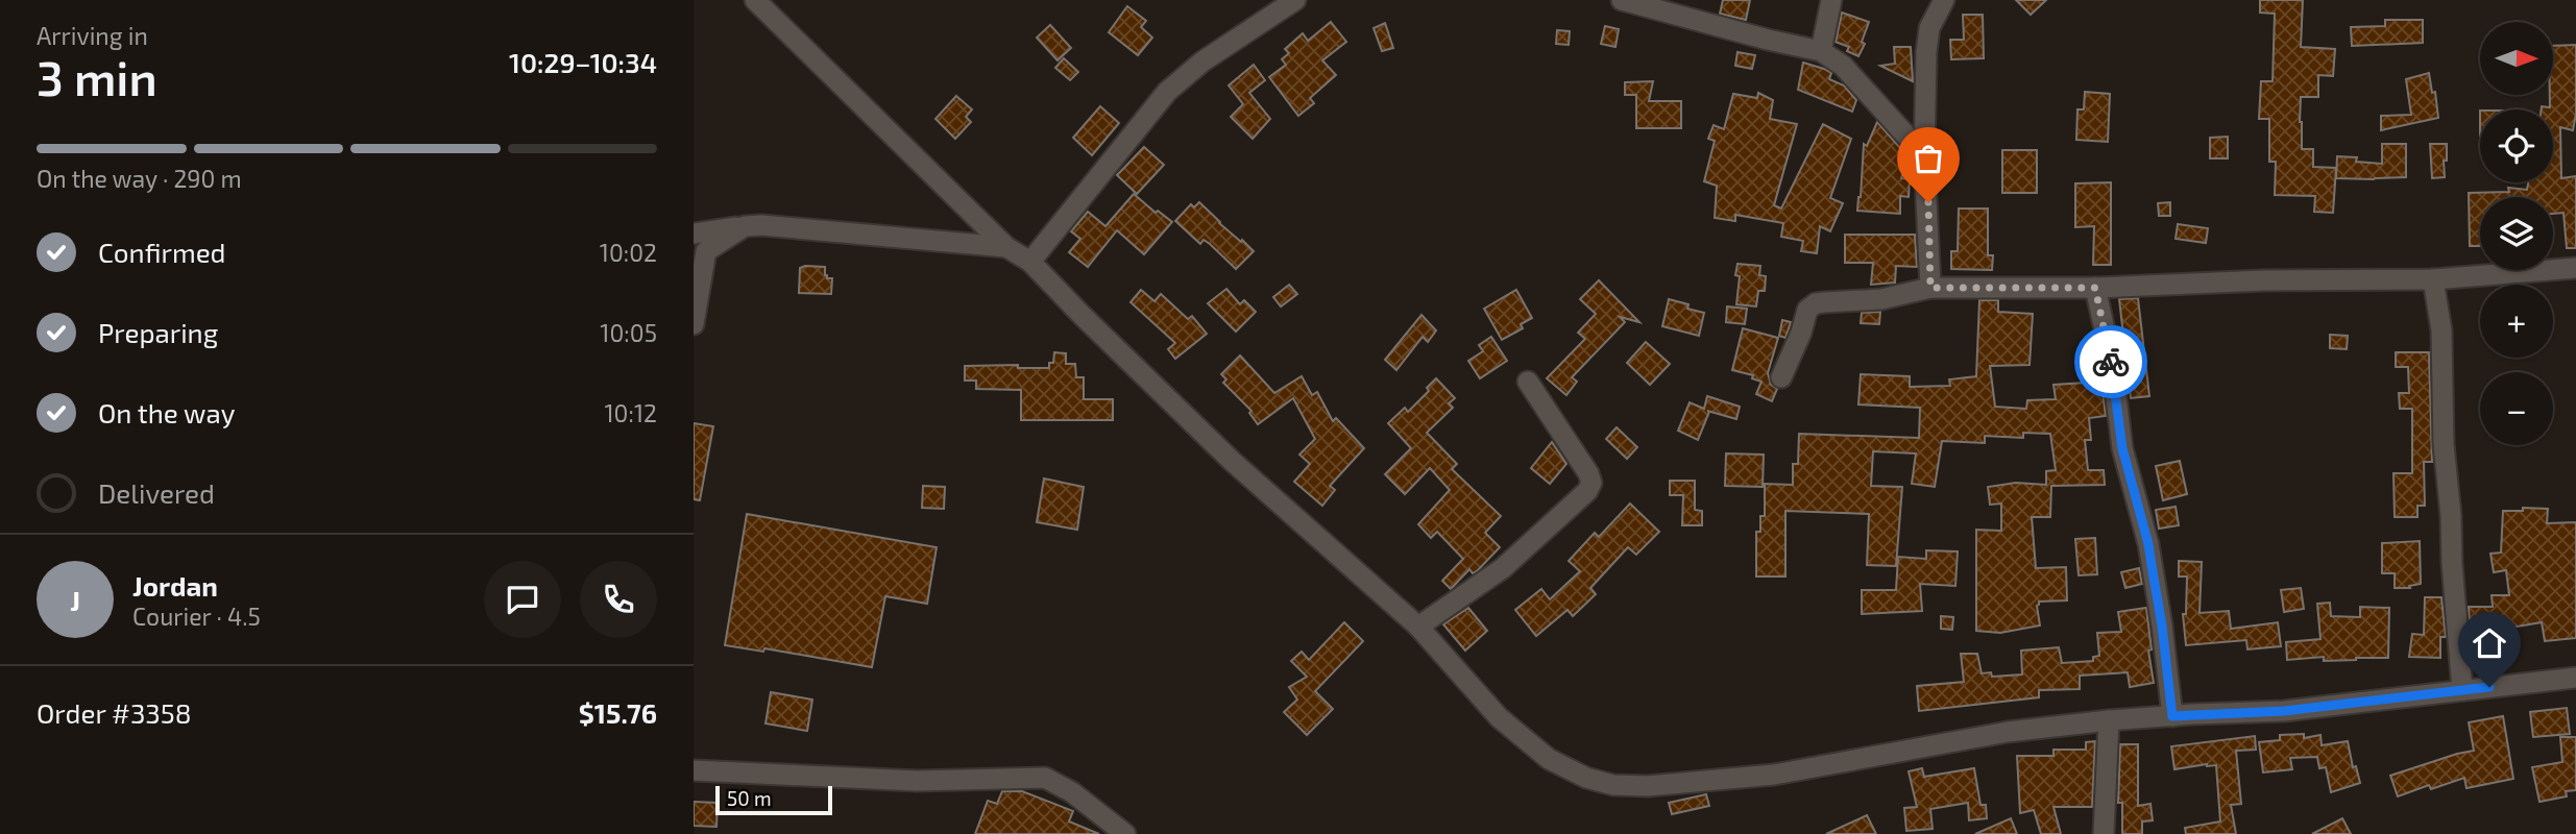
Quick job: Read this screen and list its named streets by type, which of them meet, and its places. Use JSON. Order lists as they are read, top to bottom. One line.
{"scale_bar":"50 m","north":"right","page":{"heading":["3 min","Arriving in","10:29–10:34"],"panel":["Jordan","Courier · 4.5","Order #3358","$15.76"],"map_buttons":["+","−"],"bar":"On the way · 290 m","list":[["Confirmed","10:02"],["Preparing","10:05"],["On the way","10:12"],"Delivered"],"round":"J","scale":"50 m"}}
